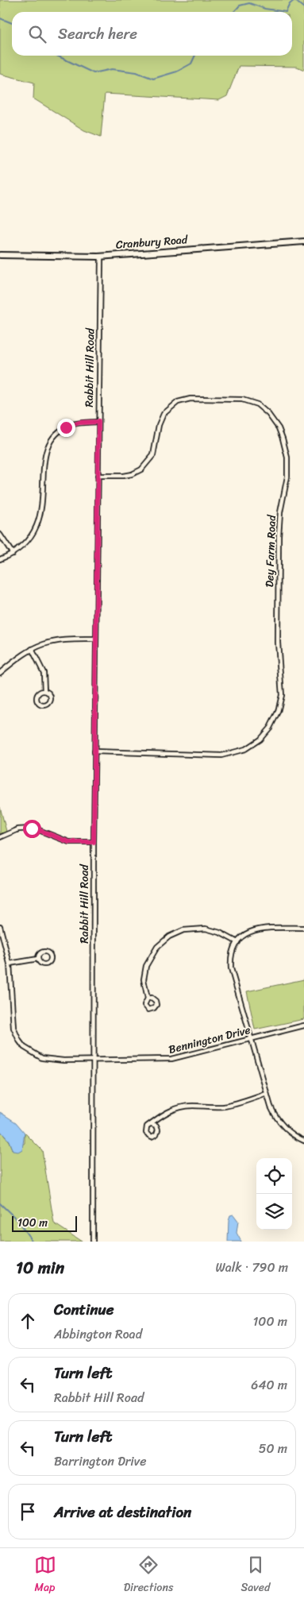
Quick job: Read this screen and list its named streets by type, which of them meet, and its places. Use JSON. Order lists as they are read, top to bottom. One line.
{"streets":{"street":["Cranbury Road","Rabbit Hill Road","Dey Farm Road","Bennington Drive"]},"crossings":[["Cranbury Road","Rabbit Hill Road"],["Rabbit Hill Road","Dey Farm Road"],["Rabbit Hill Road","Bennington Drive"]],"scale_bar":"100 m","page":{"search":"Search here","scale":"100 m","heading":["10 min","Walk · 790 m"],"list":[["Continue","Abbington Road","100 m"],["Turn left","Rabbit Hill Road","640 m"],["Turn left","Barrington Drive","50 m"],"Arrive at destination"],"nav":["Map","Directions","Saved"]}}
